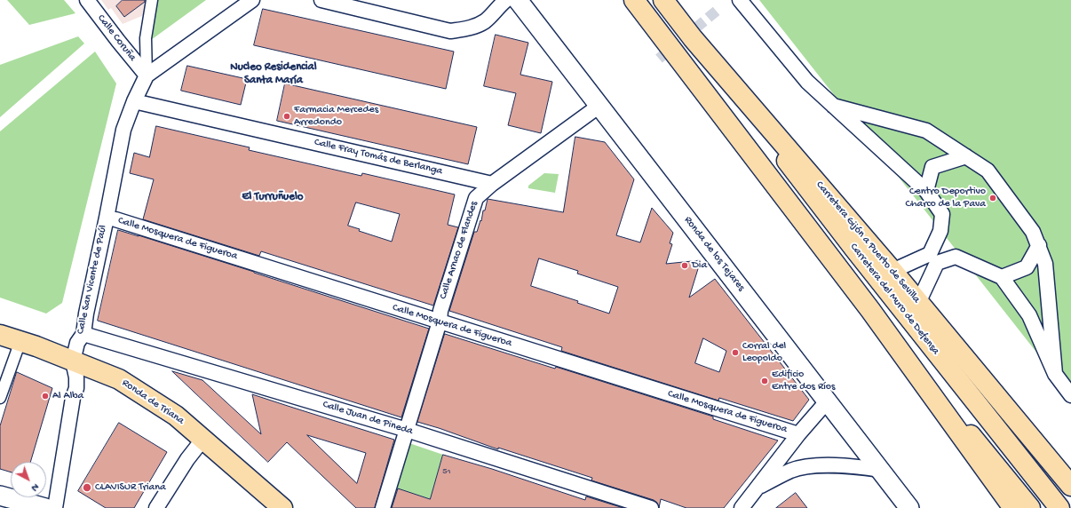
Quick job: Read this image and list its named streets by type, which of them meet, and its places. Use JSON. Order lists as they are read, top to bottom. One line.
{"streets":{"main road":["Carretera Gijón a Puerto de Sevilla","Carretera del Muro de Defensa","Ronda de Triana"],"street":["Calle Coruña","Calle Fray Tomás de Berlanga","Calle Mosquera de Figueroa","Calle Arnao de Flandes","Ronda de los Tejares","Calle San Vicente de Paúl","Calle Juan de Pineda"]},"crossings":[["Calle Coruña","Calle San Vicente de Paúl"],["Calle Fray Tomás de Berlanga","Calle Arnao de Flandes"],["Calle Fray Tomás de Berlanga","Calle San Vicente de Paúl"],["Calle Mosquera de Figueroa","Calle Arnao de Flandes"],["Calle Mosquera de Figueroa","Calle San Vicente de Paúl"],["Carretera Gijón a Puerto de Sevilla","Carretera del Muro de Defensa"],["Calle Arnao de Flandes","Calle Juan de Pineda"],["Calle San Vicente de Paúl","Ronda de Triana"],["Calle San Vicente de Paúl","Calle Juan de Pineda"]],"districts":["Nucleo Residencial Santa María","El Turruñuelo"],"places":["Farmacia Mercedes Arredondo","Centro Deportivo Charco de la Pava","Dia","Corral del Leopoldo","Edificio Entre dos Ríos","Al Alba","CLAVISUR Triana"],"house_numbers":["51"],"north":"bottom right"}
